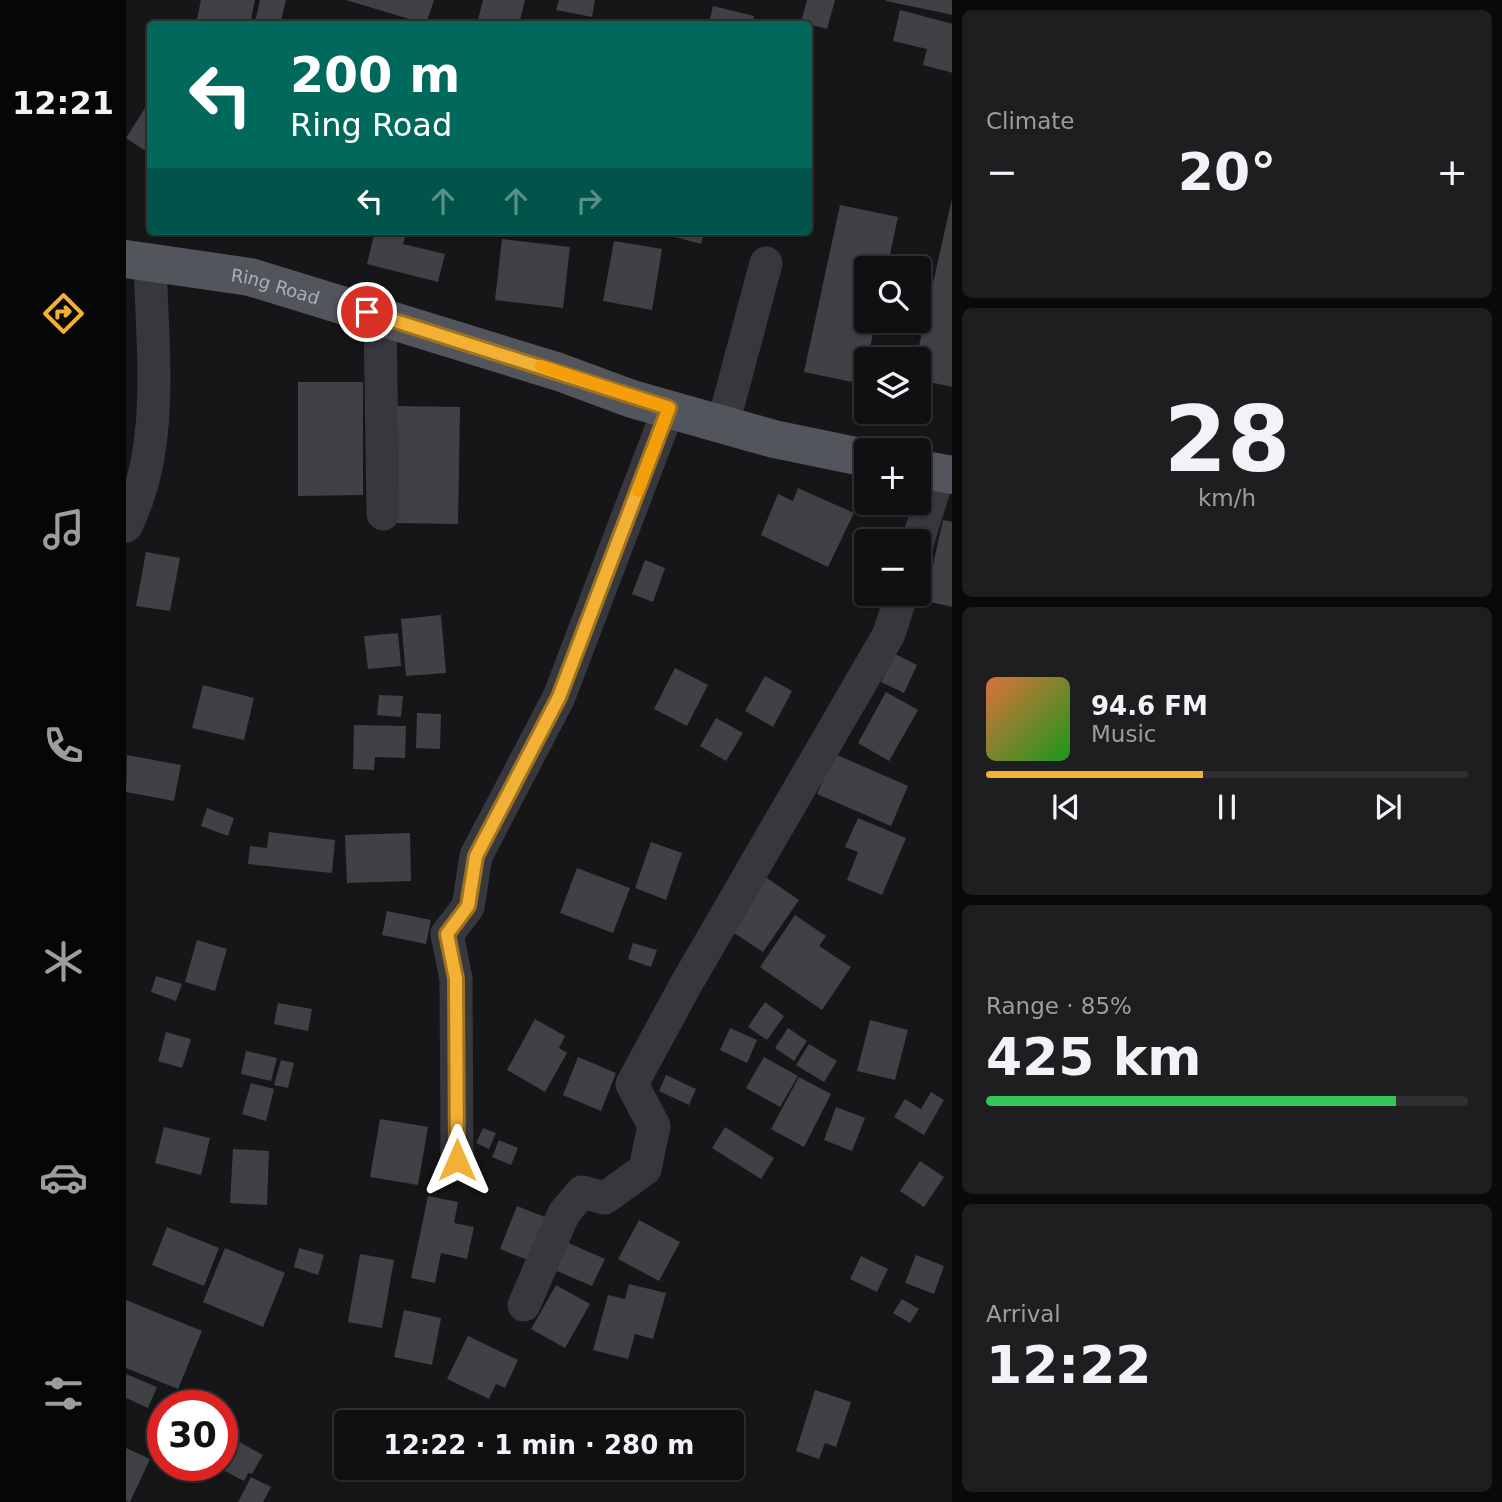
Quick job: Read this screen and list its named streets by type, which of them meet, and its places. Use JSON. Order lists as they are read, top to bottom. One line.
{"streets":{"main road":["Ring Road"]},"page":{"tabs":"12:21","tile":["Climate",["28","km/h"],["Range · 85%","425 km"],["Arrival","12:22"]],"turn":["200 m","Ring Road"],"heat":["−","20°","+"],"map_buttons":["+","−"],"song":["94.6 FM","Music"],"limit":"30","trip":"12:22 · 1 min · 280 m"}}
